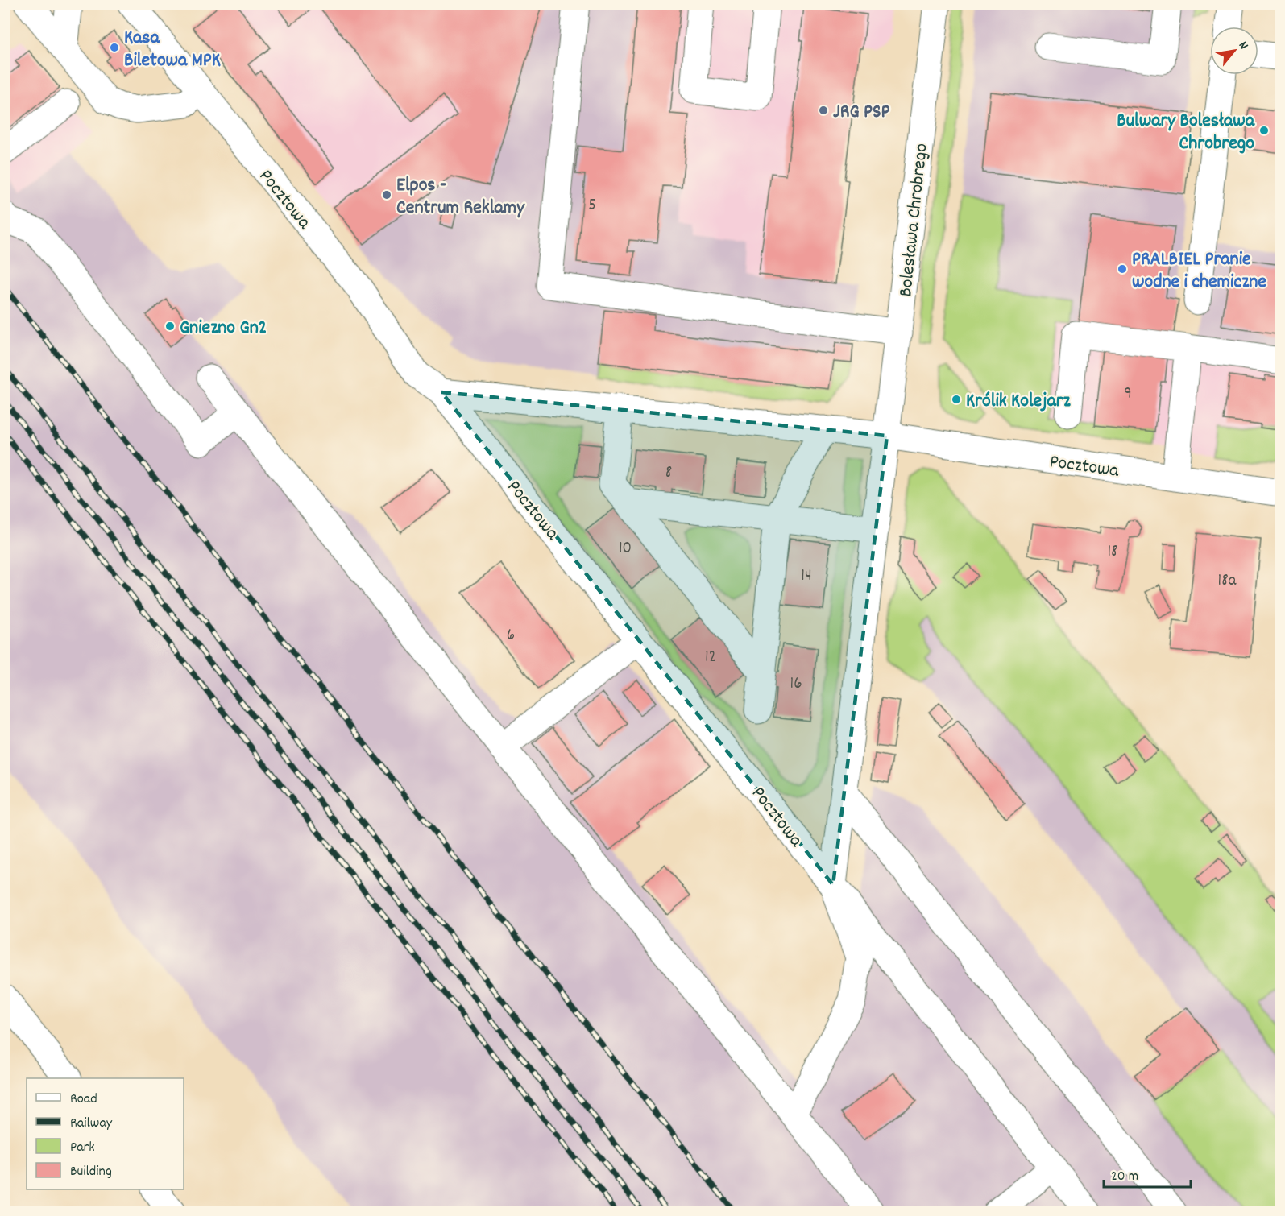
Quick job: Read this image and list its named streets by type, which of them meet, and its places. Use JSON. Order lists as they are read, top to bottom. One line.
{"streets":{"street":["Pocztowa","Bolesława Chrobrego"]},"crossings":[["Pocztowa","Bolesława Chrobrego"]],"places":["Kasa Biletowa MPK","JRG PSP","Bulwary Bolesława Chrobrego","Elpos - Centrum Reklamy","PRALBIEL Pranie wodne i chemiczne","Gniezno Gn2","Królik Kolejarz"],"house_numbers":["5","9","8","10","18","14","18a","6","12","16"],"legend":["Road","Railway","Park","Building"],"scale_bar":"20 m","north":"top right"}
